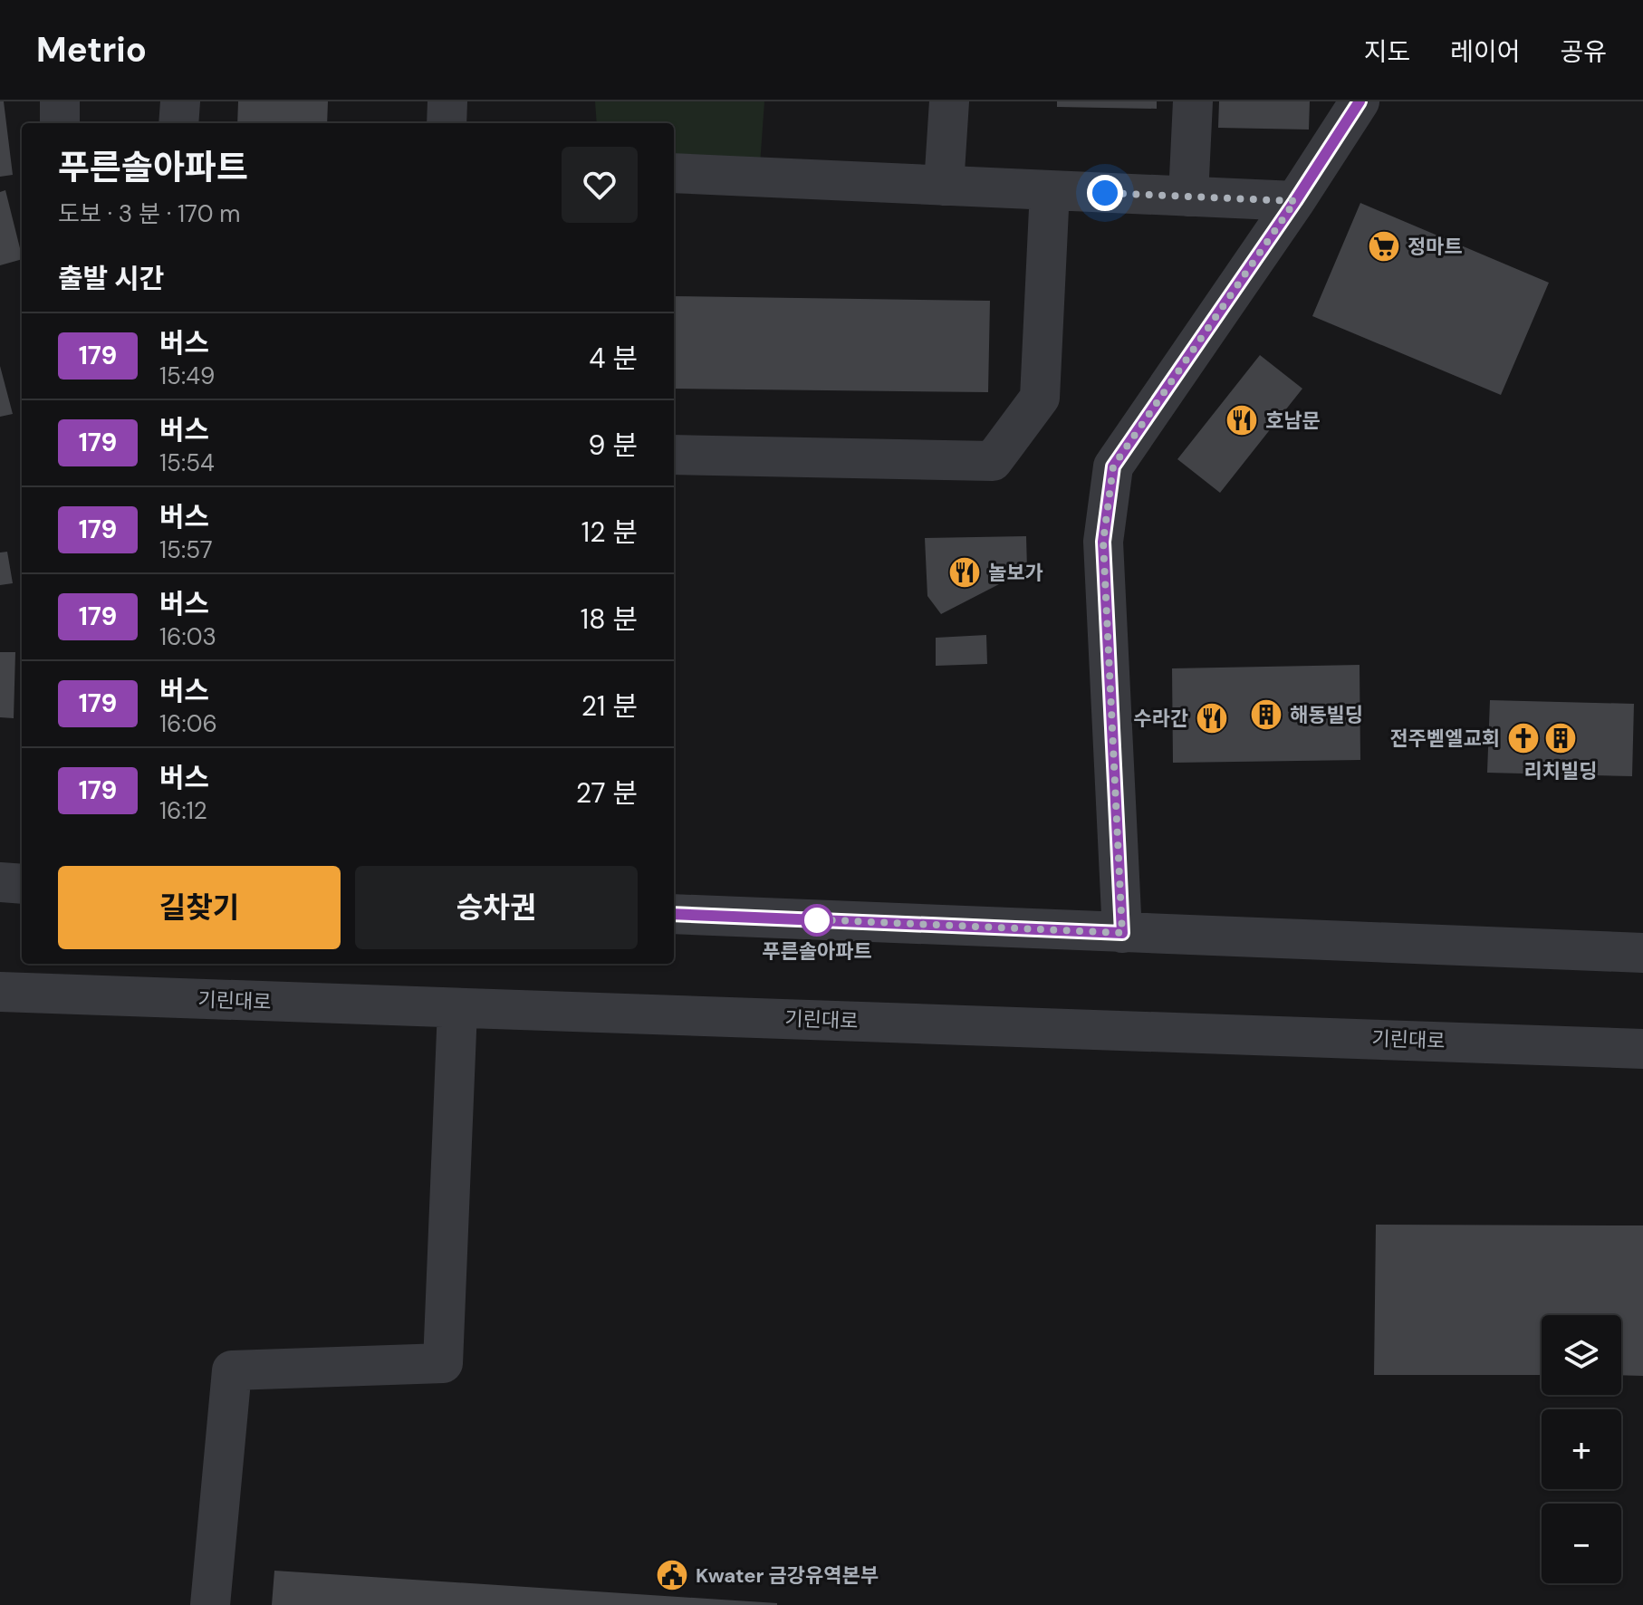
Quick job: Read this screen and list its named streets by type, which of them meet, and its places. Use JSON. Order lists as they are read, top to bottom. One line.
{"streets":{"street":["기린대로"]},"places":{"supermarket":["정마트"],"restaurant":["호남문","놀보가","수라간"],"building":["해동빌딩","리치빌딩"],"church":["전주벧엘교회"],"other":["푸른솔아파트"],"public building":["Kwater 금강유역본부"]},"lines":["bus line 179"],"page":{"header":"Metrio","nav":["지도","레이어","공유"],"heading":[["푸른솔아파트","도보 · 3 분 · 170 m"],"출발 시간"],"list":[{"mark":"179","name":"버스","note":"15:49","value":"4 분"},{"mark":"179","name":"버스","note":"15:54","value":"9 분"},{"mark":"179","name":"버스","note":"15:57","value":"12 분"},{"mark":"179","name":"버스","note":"16:03","value":"18 분"},{"mark":"179","name":"버스","note":"16:06","value":"21 분"},{"mark":"179","name":"버스","note":"16:12","value":"27 분"}],"buttons":["길찾기","승차권"],"map_buttons":["+","−"]}}
